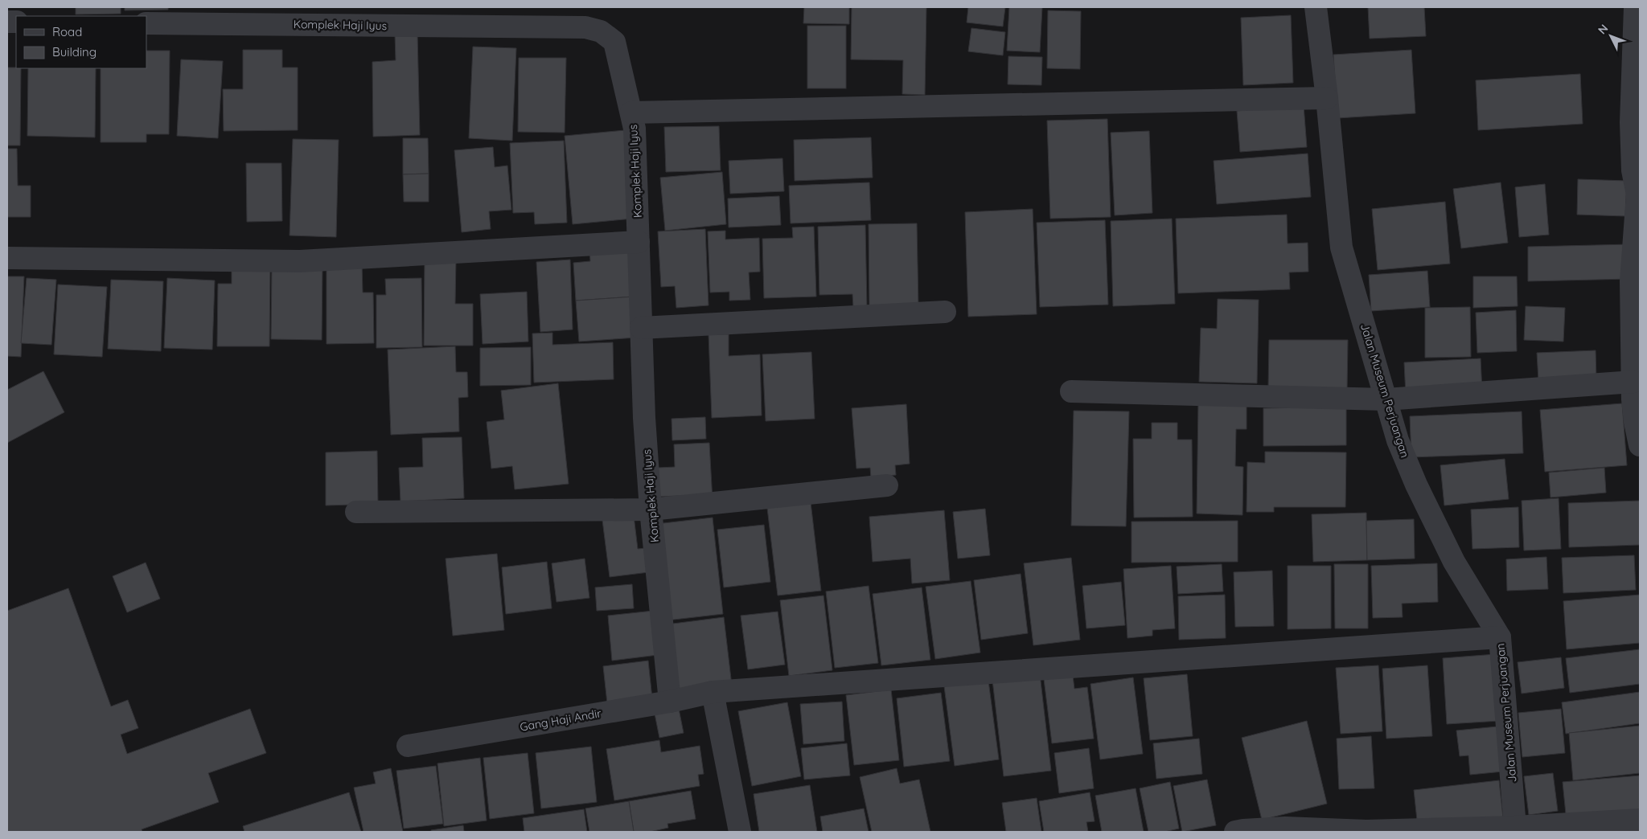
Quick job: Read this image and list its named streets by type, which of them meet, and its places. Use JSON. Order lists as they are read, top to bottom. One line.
{"streets":{"street":["Komplek Haji Iyus","Jalan Museum Perjuangan","Gang Haji Andir"]},"crossings":[["Komplek Haji Iyus","Gang Haji Andir"],["Jalan Museum Perjuangan","Gang Haji Andir"]],"legend":["Road","Building"],"north":"top left"}
